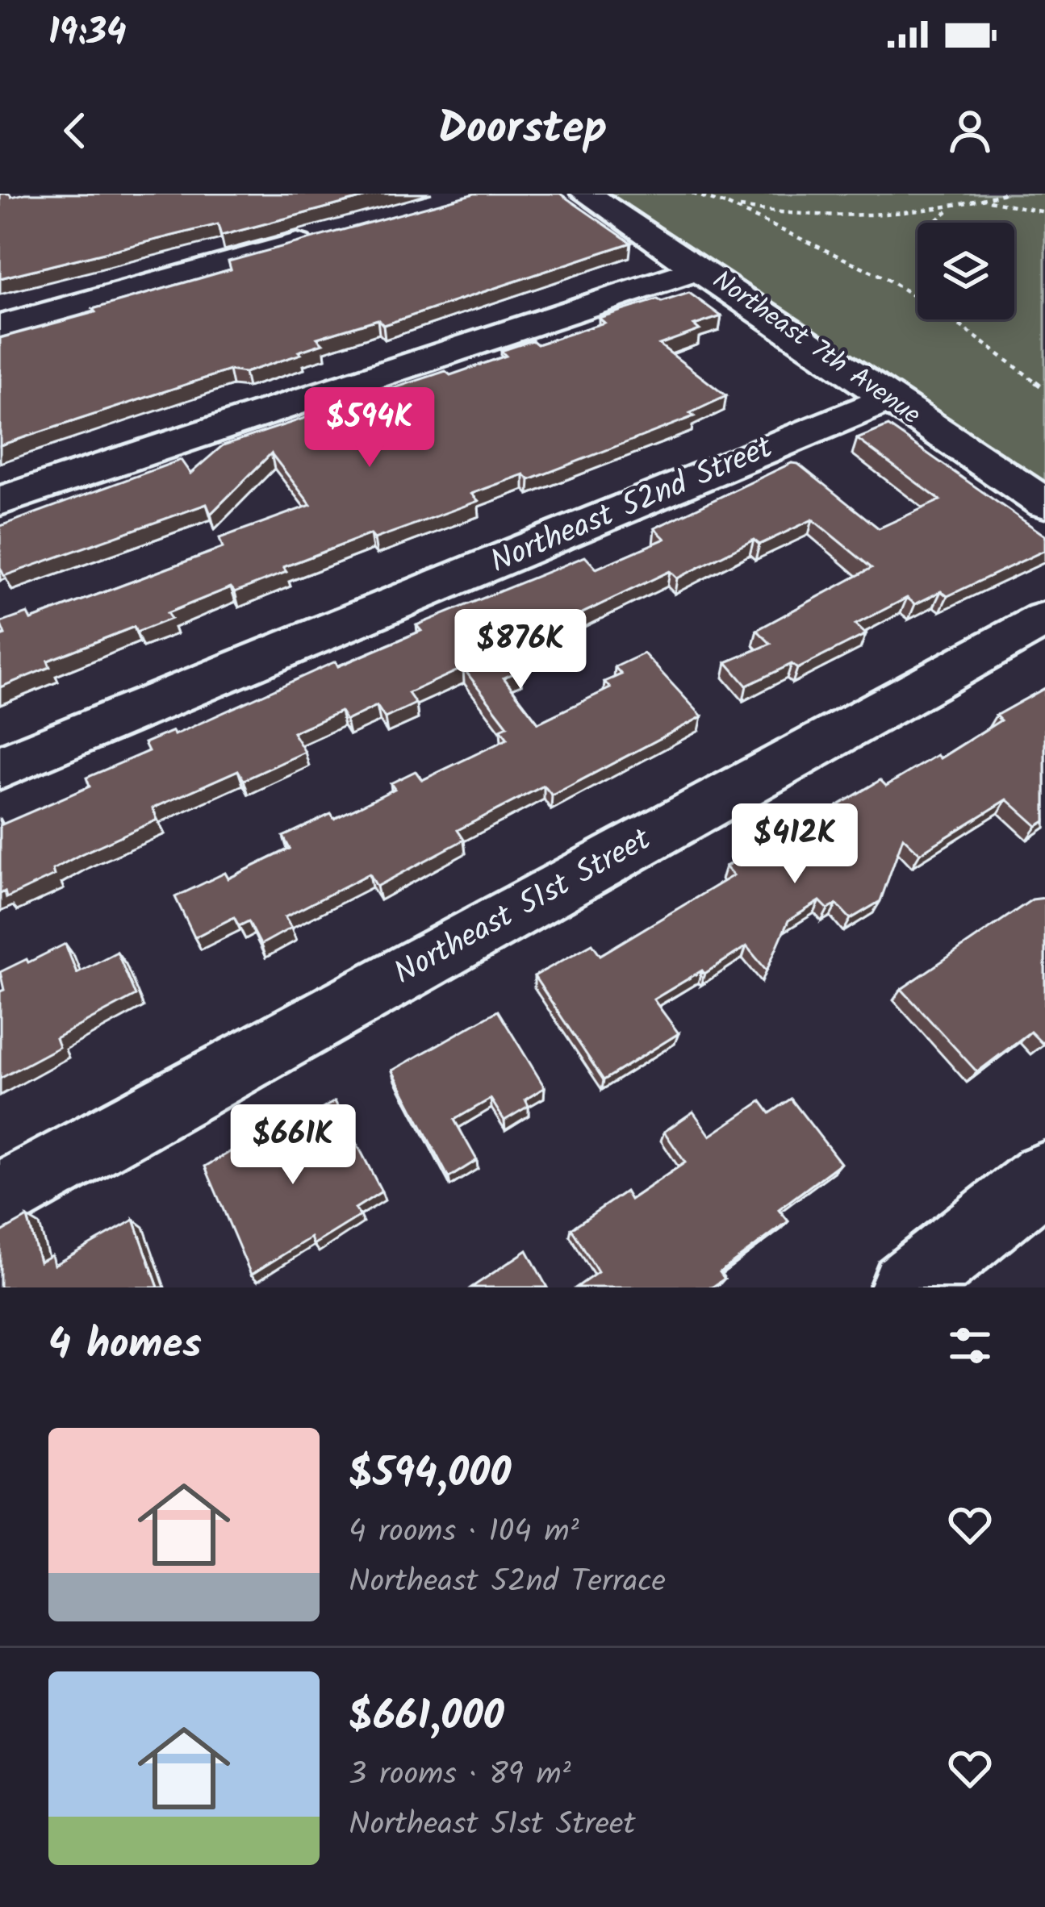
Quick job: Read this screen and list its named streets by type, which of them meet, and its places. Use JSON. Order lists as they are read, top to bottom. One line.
{"streets":{"street":["Northeast 7th Avenue","Northeast 52nd Street","Northeast 51st Street"]},"crossings":[["Northeast 7th Avenue","Northeast 52nd Street"]],"page":{"status":"19:34","header":"Doorstep","price":["$594K","$876K","$412K","$661K"],"heading":"4 homes","list":[{"name":"$594,000","note":"4 rooms · 104 m² · Northeast 52nd Terrace"},{"name":"$661,000","note":"3 rooms · 89 m² · Northeast 51st Street"}]}}
